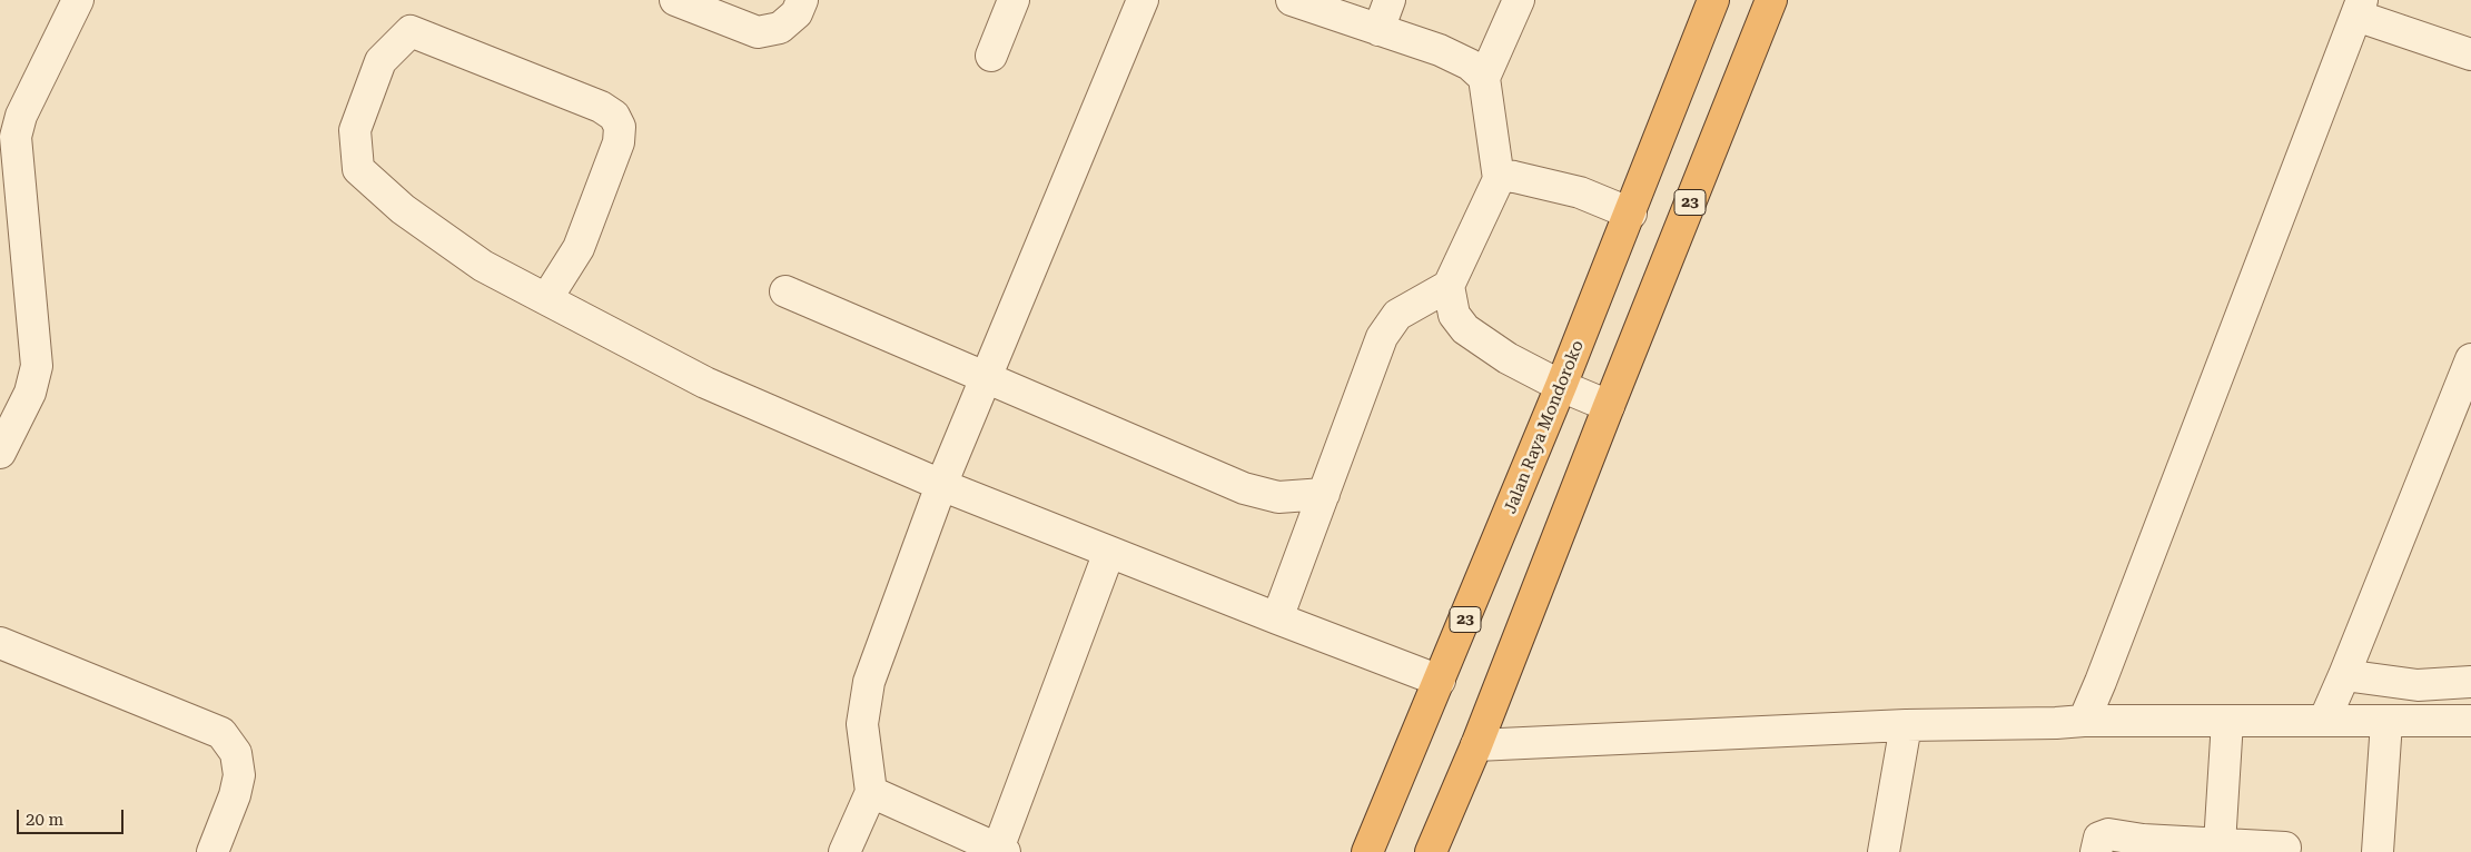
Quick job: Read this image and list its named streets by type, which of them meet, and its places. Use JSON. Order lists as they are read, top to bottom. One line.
{"streets":{"highway":["23","Jalan Raya Mondoroko"]},"scale_bar":"20 m"}
